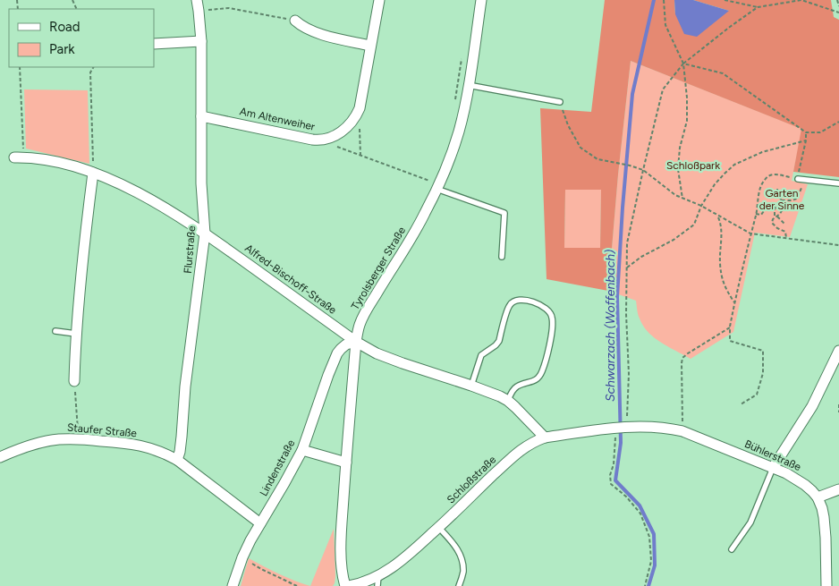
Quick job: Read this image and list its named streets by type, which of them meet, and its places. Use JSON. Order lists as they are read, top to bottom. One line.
{"streets":{"street":["Am Altenweiher","Flurstraße","Tyrolsberger Straße","Alfred-Bischoff-Straße","Staufer Straße","Bühlerstraße","Lindenstraße","Schloßstraße"]},"crossings":[["Am Altenweiher","Flurstraße"],["Flurstraße","Alfred-Bischoff-Straße"],["Flurstraße","Staufer Straße"],["Tyrolsberger Straße","Alfred-Bischoff-Straße"],["Tyrolsberger Straße","Lindenstraße"],["Tyrolsberger Straße","Schloßstraße"],["Alfred-Bischoff-Straße","Lindenstraße"],["Alfred-Bischoff-Straße","Schloßstraße"],["Staufer Straße","Lindenstraße"],["Bühlerstraße","Schloßstraße"]],"water":["Schwarzach (Woffenbach)"],"parks":["Schloßpark","Garten der Sinne"],"legend":["Road","Park"]}
